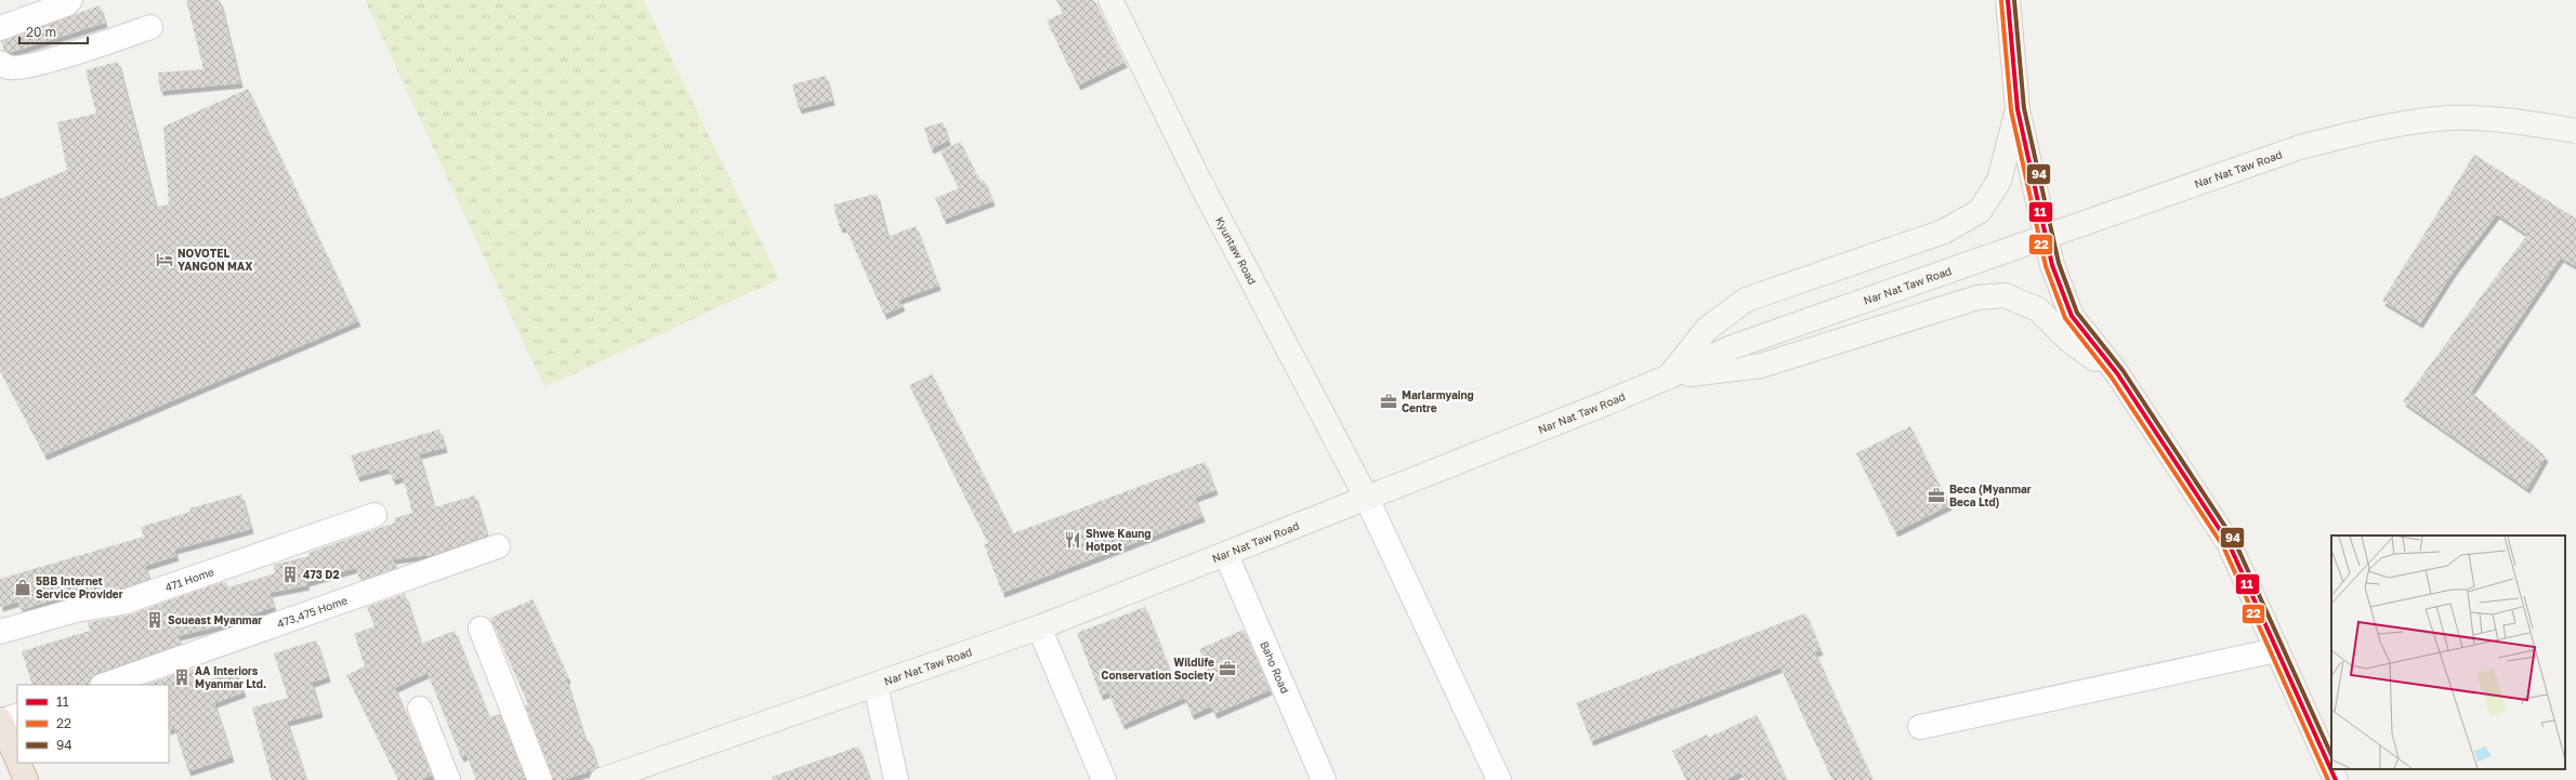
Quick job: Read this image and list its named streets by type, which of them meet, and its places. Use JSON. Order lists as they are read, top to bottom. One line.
{"streets":{"main road":["Nar Nat Taw Road","Kyuntaw Road"],"street":["471 Home","473,475 Home","Baho Road"]},"crossings":[["Nar Nat Taw Road","Kyuntaw Road"],["Nar Nat Taw Road","Baho Road"]],"places":{"hotel":["NOVOTEL YANGON MAX"],"office":["Marlarmyaing Centre","Beca (Myanmar Beca Ltd)","Wildlife Conservation Society"],"restaurant":["Shwe Kaung Hotpot"],"building":["473 D2","Soueast Myanmar","AA Interiors Myanmar Ltd."],"shop":["5BB Internet Service Provider"]},"lines":["transit line 11","transit line 94","transit line 22"],"legend":["11","22","94"],"scale_bar":"20 m"}
